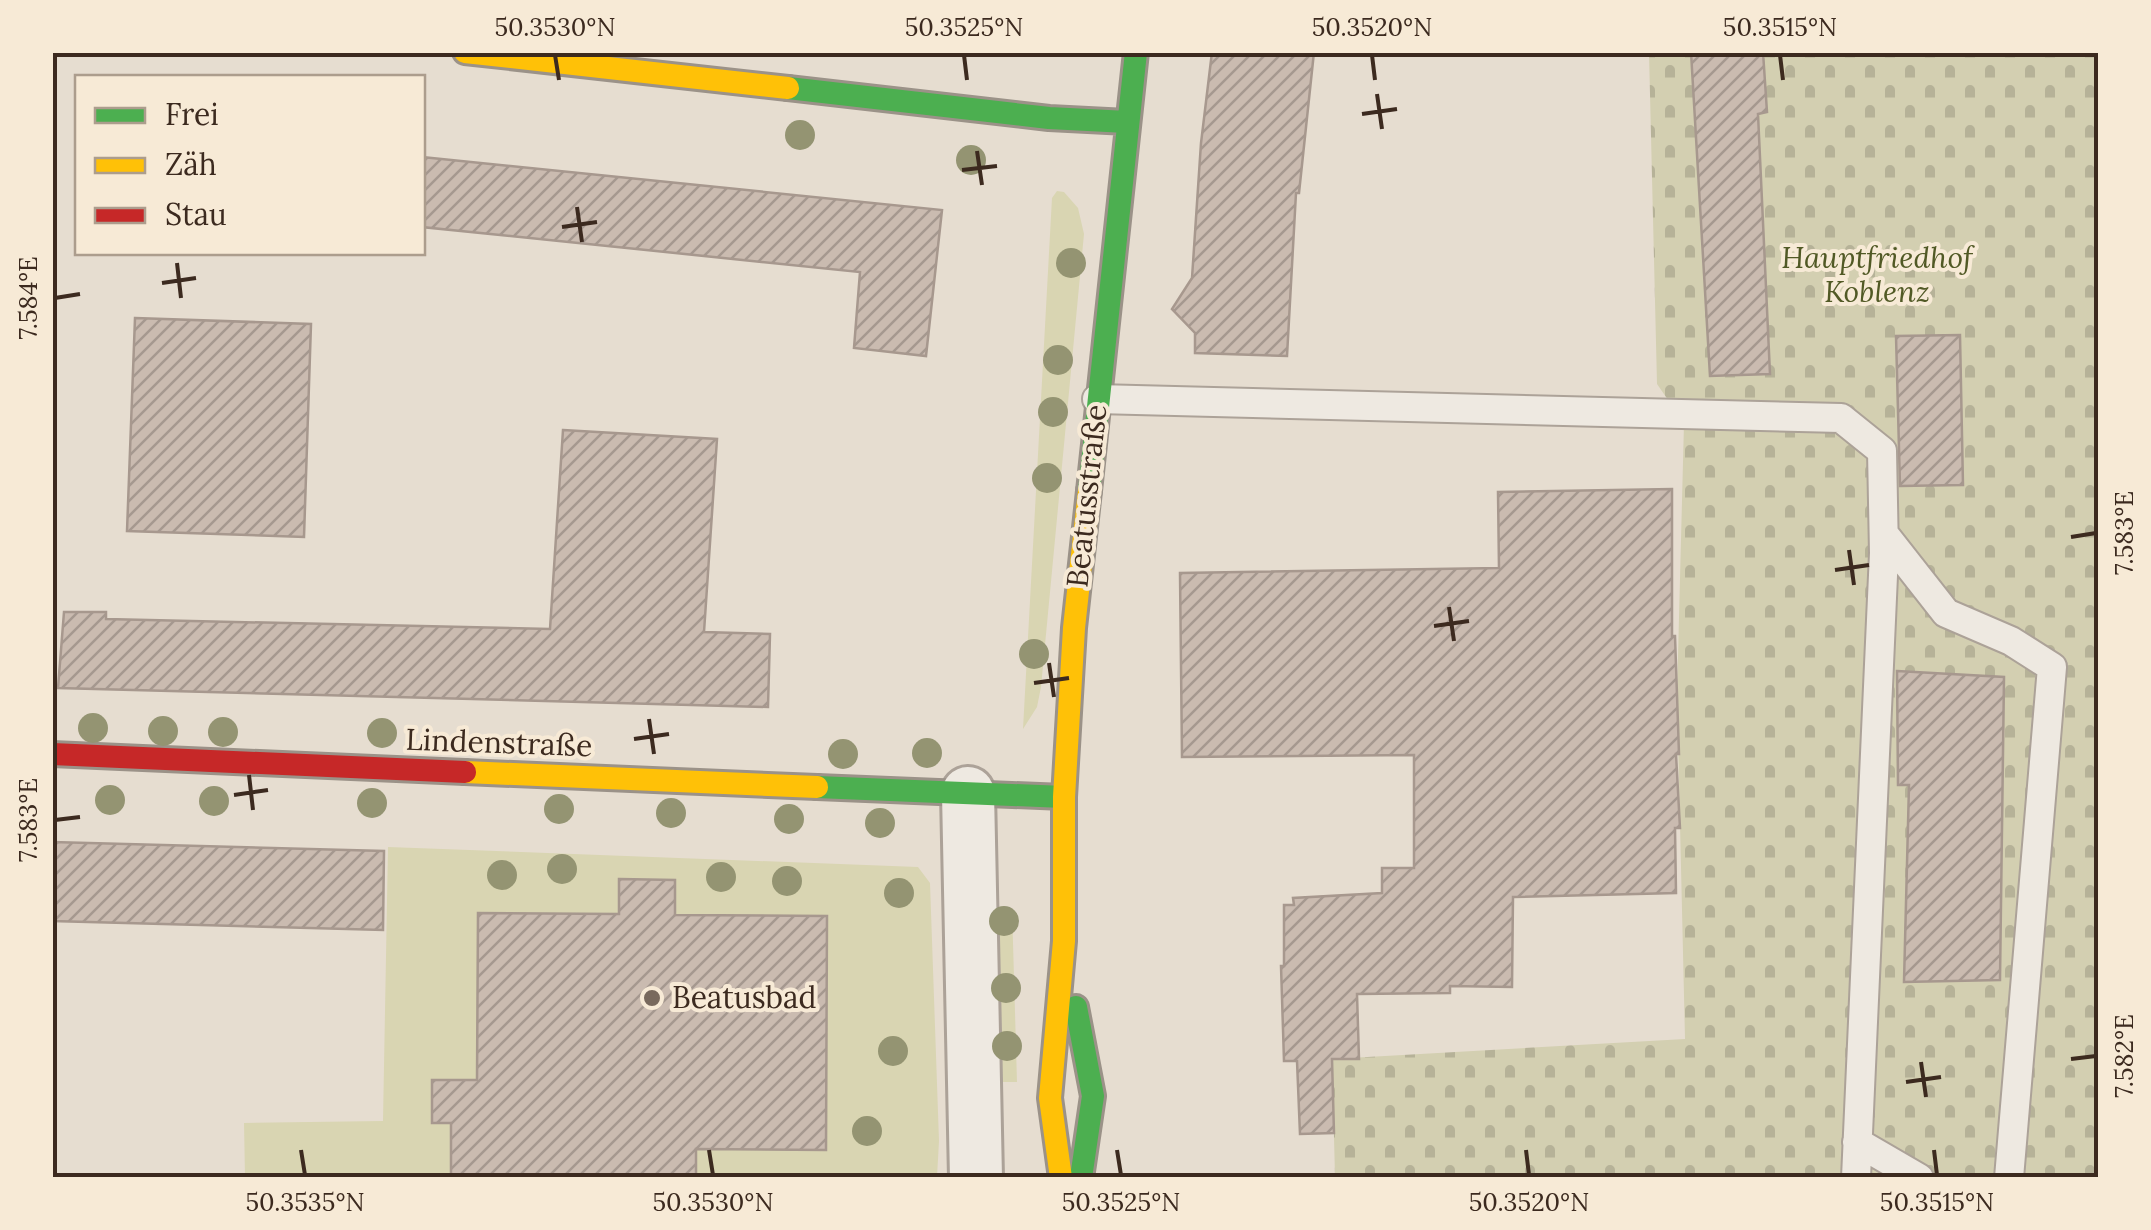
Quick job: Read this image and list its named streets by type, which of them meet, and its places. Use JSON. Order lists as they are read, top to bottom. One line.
{"streets":{"street":["Beatusstraße","Lindenstraße"]},"crossings":[["Beatusstraße","Lindenstraße"]],"parks":["Hauptfriedhof Koblenz"],"places":["Beatusbad"],"legend":["Frei","Zäh","Stau"],"coordinates":["50.3530°N","50.3525°N","50.3520°N","50.3515°N","7.584°E","7.583°E","7.582°E","50.3535°N"]}
